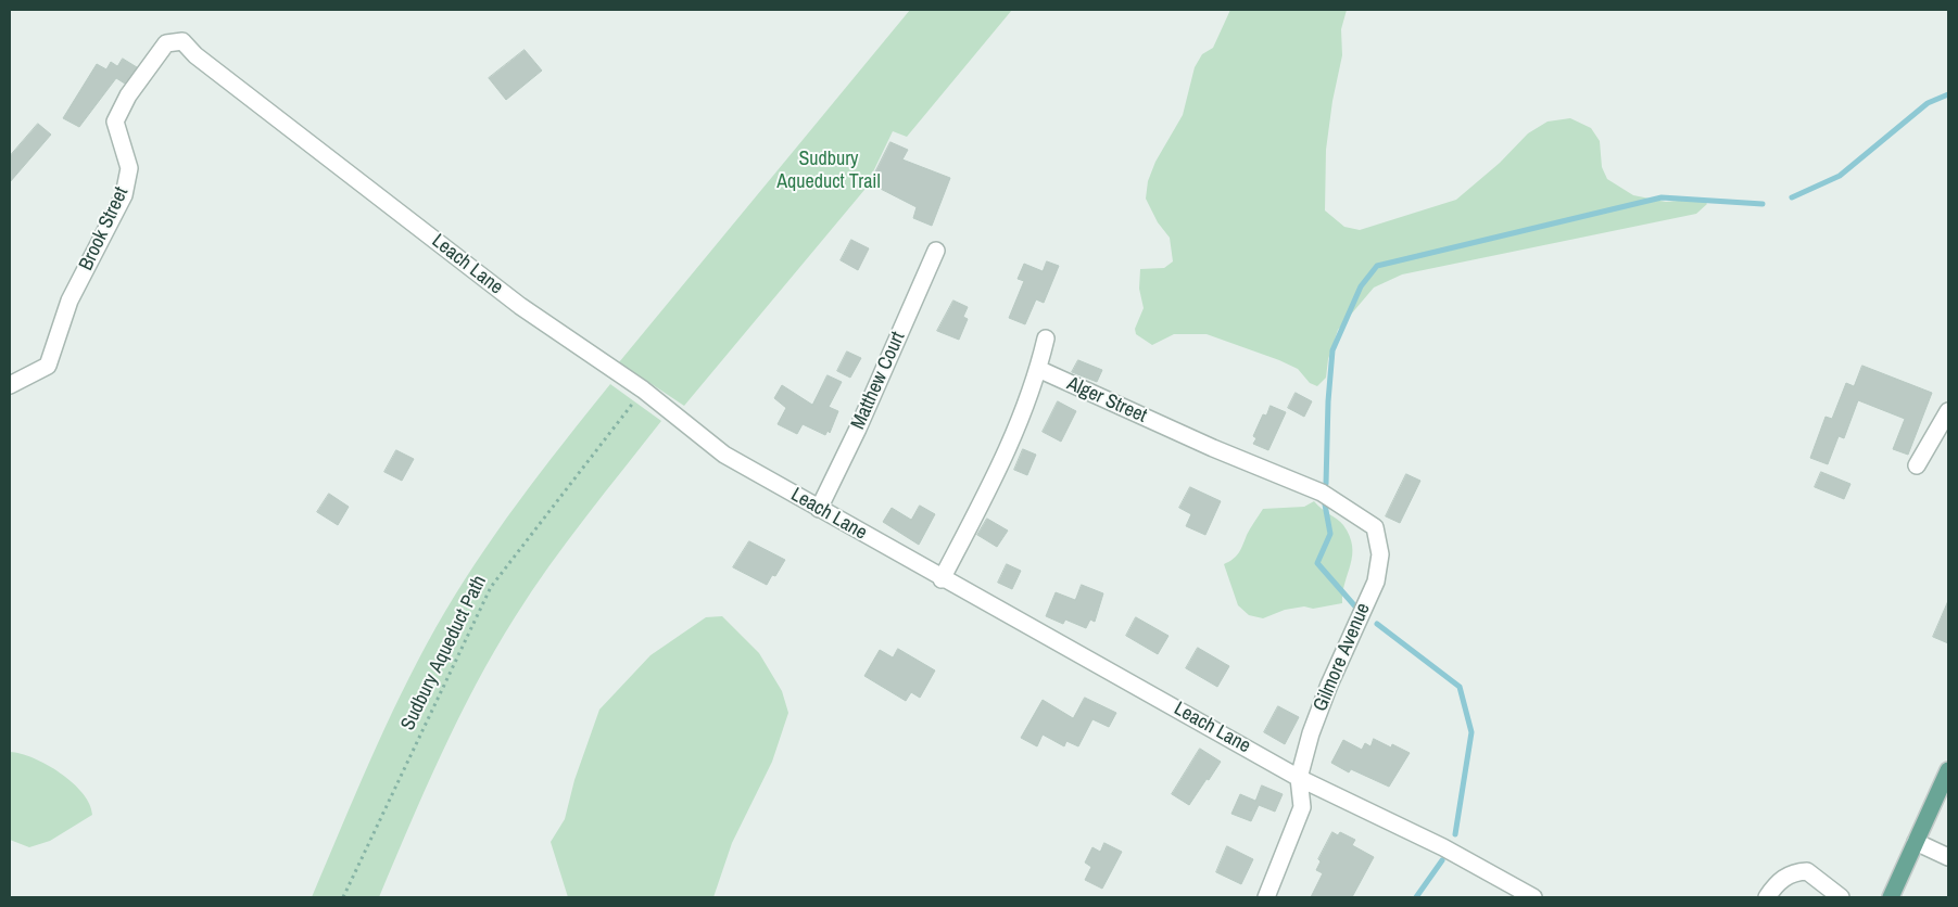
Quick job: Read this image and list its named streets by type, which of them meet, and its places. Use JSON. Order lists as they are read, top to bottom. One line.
{"streets":{"street":["Brook Street","Leach Lane","Matthew Court","Alger Street","Gilmore Avenue"],"path":["Sudbury Aqueduct Path"]},"crossings":[["Brook Street","Leach Lane"],["Leach Lane","Matthew Court"],["Leach Lane","Sudbury Aqueduct Path"],["Leach Lane","Gilmore Avenue"],["Alger Street","Gilmore Avenue"]],"parks":["Sudbury Aqueduct Trail"]}
